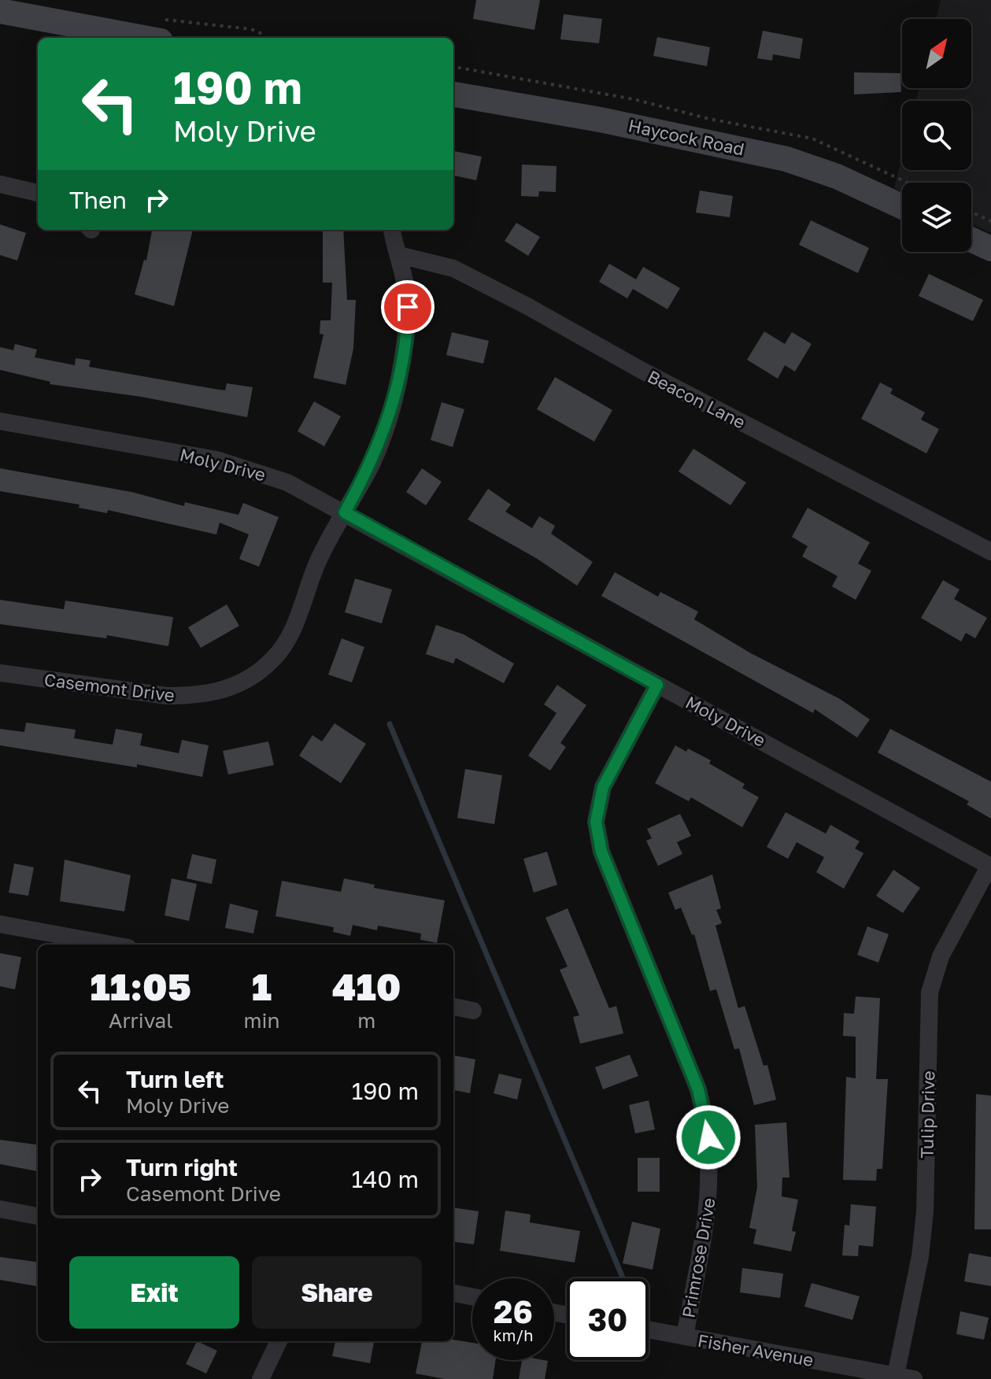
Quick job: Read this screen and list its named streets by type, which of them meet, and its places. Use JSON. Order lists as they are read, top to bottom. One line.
{"streets":{"main road":["Haycock Road"],"street":["Beacon Lane","Moly Drive","Casemont Drive","Tulip Drive","Primrose Drive","Fisher Avenue"]},"crossings":[["Beacon Lane","Casemont Drive"],["Moly Drive","Casemont Drive"],["Moly Drive","Tulip Drive"],["Moly Drive","Primrose Drive"],["Tulip Drive","Fisher Avenue"],["Primrose Drive","Fisher Avenue"]],"north":"top right","page":{"turn":["190 m","Moly Drive"],"then":"Then","eta":["11:05","Arrival","1","min","410","m"],"list":[{"name":"Turn left","note":"Moly Drive","value":"190 m"},{"name":"Turn right","note":"Casemont Drive","value":"140 m"}],"buttons":["Exit","Share"],"speed":"26 km/h","limit":"30"}}
